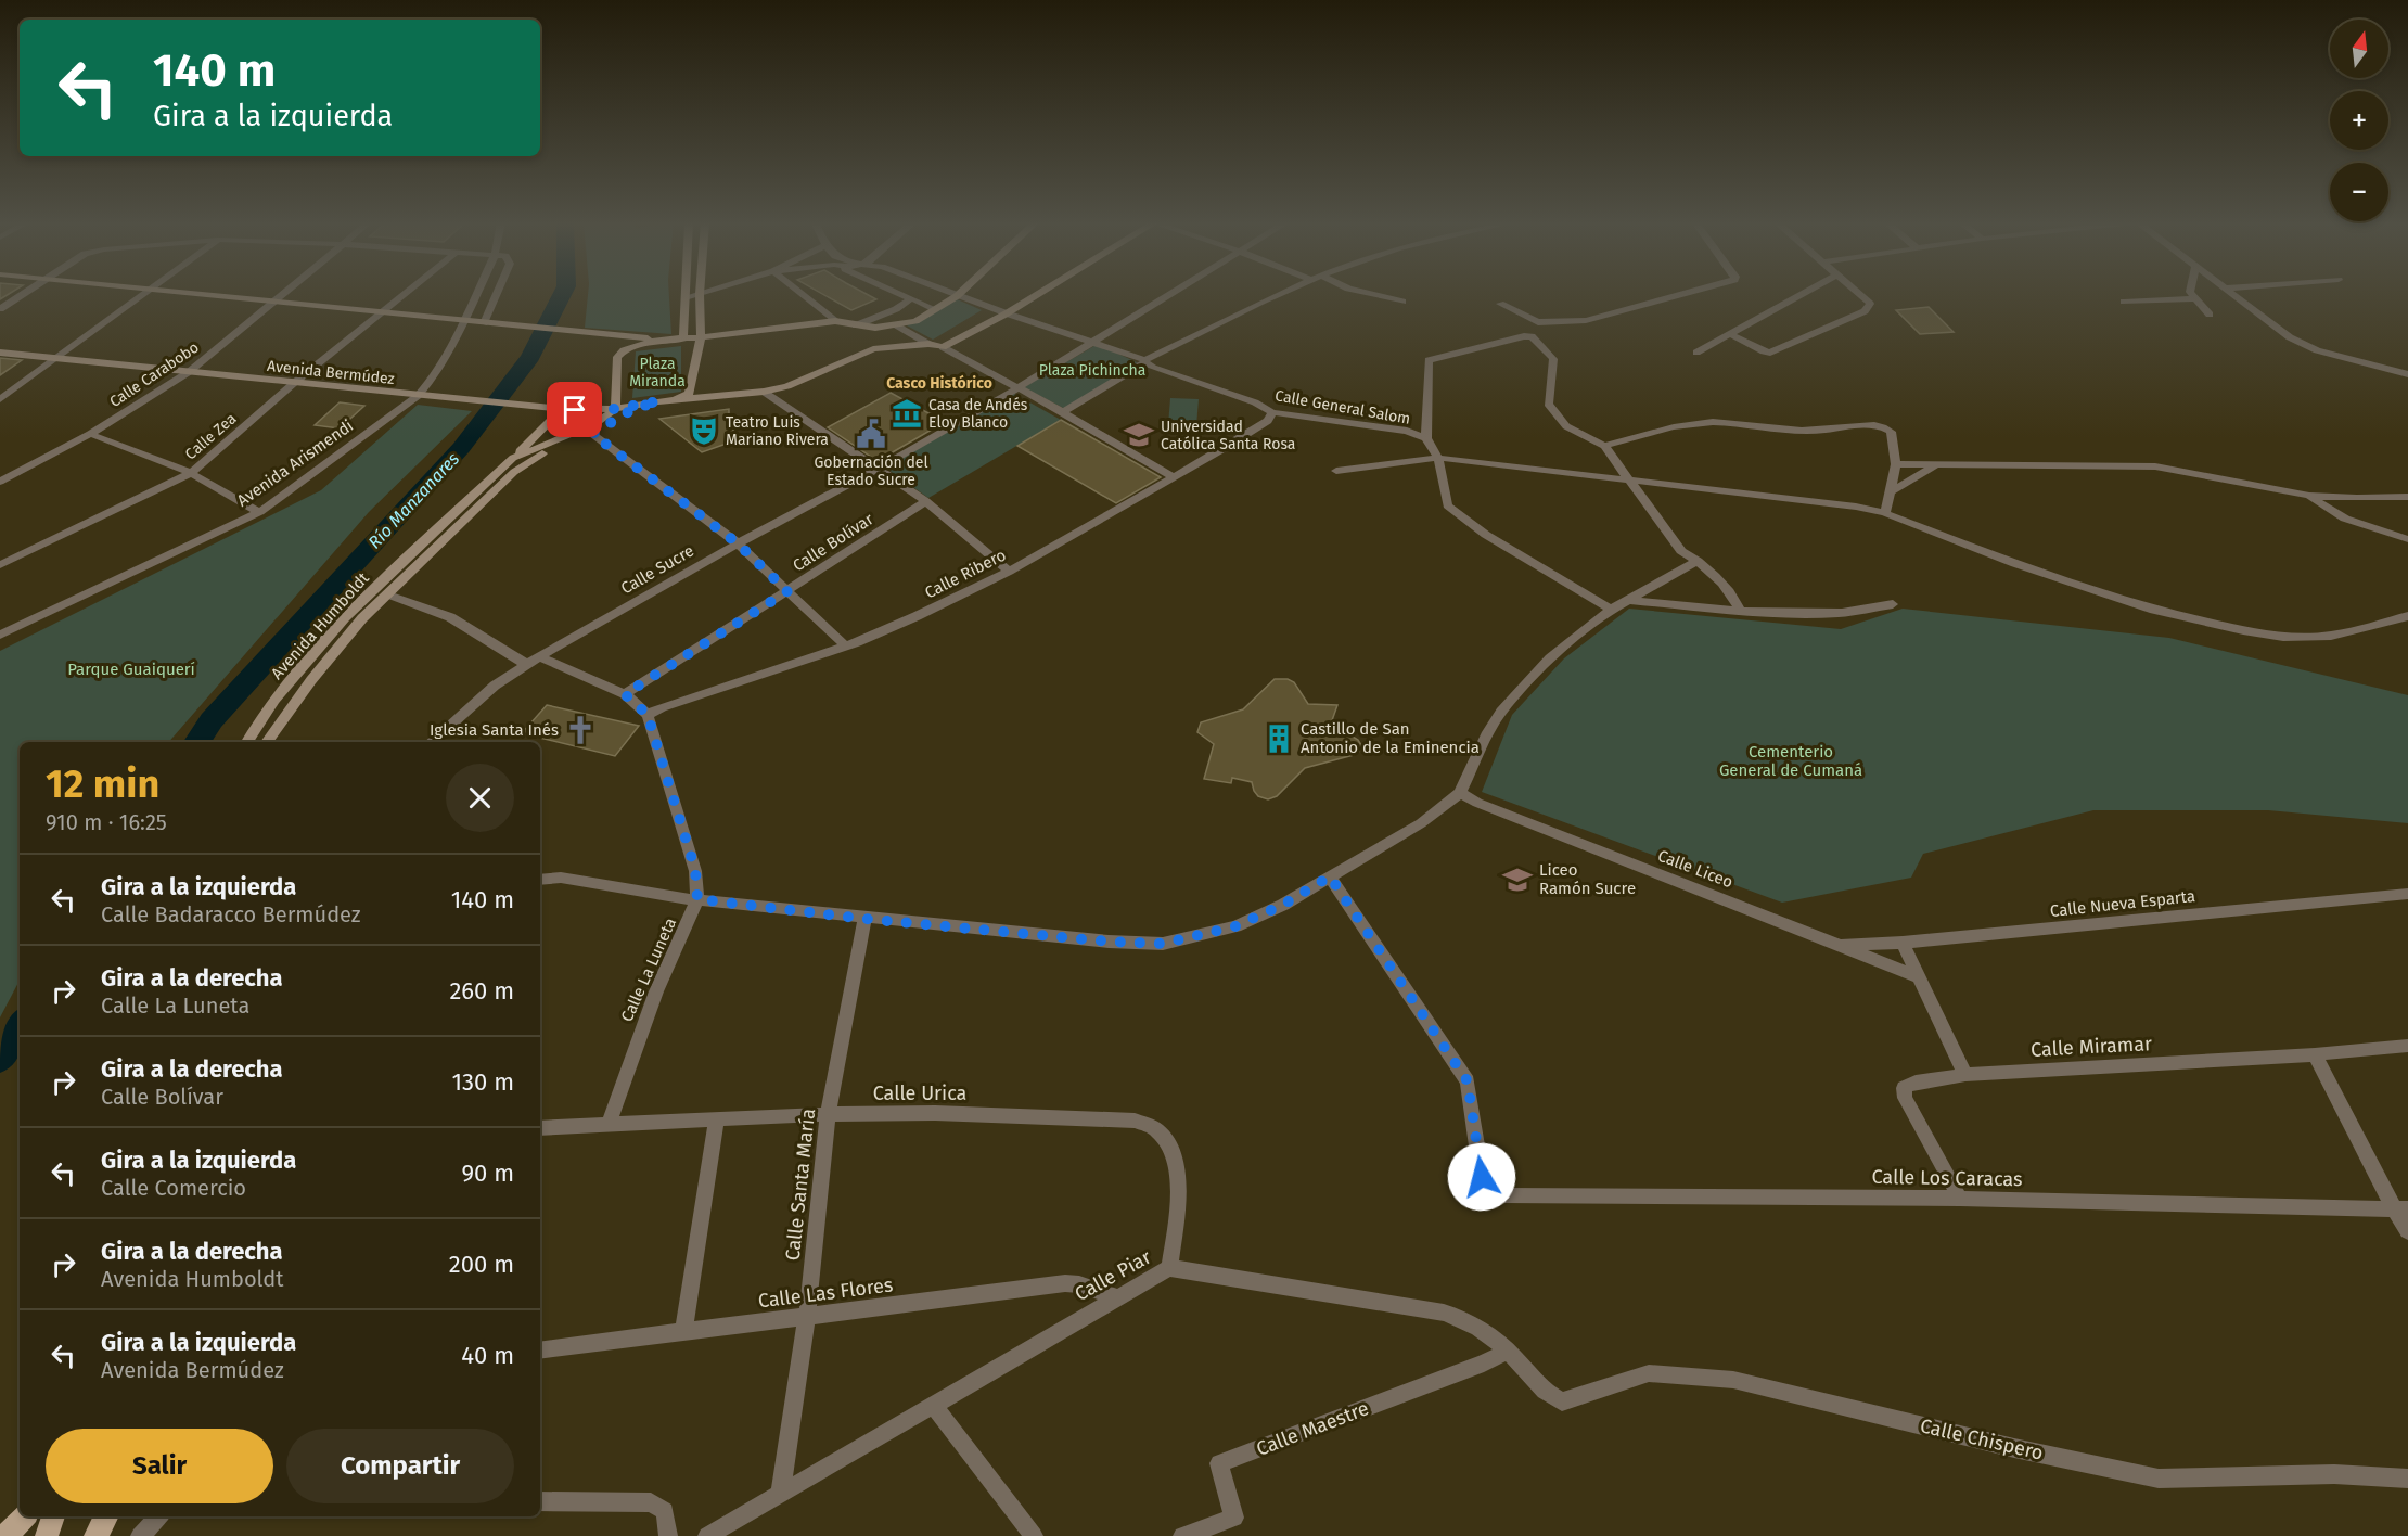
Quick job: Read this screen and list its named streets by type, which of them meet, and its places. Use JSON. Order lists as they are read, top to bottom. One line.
{"streets":{"street":["Avenida Bermúdez","Calle Carabobo","Calle General Salom","Calle Zea","Avenida Arismendi","Calle Bolívar","Calle Sucre","Calle Ribero","Avenida Humboldt","Calle Liceo","Calle Nueva Esparta","Calle La Luneta","Calle Miramar","Calle Urica","Calle Los Caracas","Calle Santa María","Calle Piar","Calle Las Flores","Calle Maestre","Calle Chispero"]},"crossings":[["Avenida Bermúdez","Calle Carabobo"],["Avenida Bermúdez","Calle Zea"],["Avenida Bermúdez","Avenida Arismendi"],["Avenida Bermúdez","Avenida Humboldt"],["Calle General Salom","Calle Sucre"],["Calle General Salom","Calle Ribero"],["Calle Ribero","Calle La Luneta"],["Calle Liceo","Calle Nueva Esparta"],["Calle La Luneta","Calle Urica"],["Calle Miramar","Calle Los Caracas"],["Calle Urica","Calle Santa María"],["Calle Urica","Calle Piar"],["Calle Santa María","Calle Piar"],["Calle Santa María","Calle Las Flores"],["Calle Piar","Calle Las Flores"],["Calle Piar","Calle Maestre"],["Calle Piar","Calle Chispero"]],"districts":["Casco Histórico"],"water":["Río Manzanares"],"parks":["Plaza Miranda","Plaza Pichincha","Parque Guaiquerí","Cementerio General de Cumaná"],"places":{"museum":["Casa de Andés Eloy Blanco"],"theatre":["Teatro Luis Mariano Rivera"],"public building":["Gobernación del Estado Sucre"],"school or university":["Universidad Católica Santa Rosa","Liceo Ramón Sucre"],"church":["Iglesia Santa Inés"],"building":["Castillo de San Antonio de la Eminencia"]},"north":"top","page":{"map_buttons":["+","−"],"turn":["140 m","Gira a la izquierda"],"heading":["12 min","910 m · 16:25"],"list":[{"name":"Gira a la izquierda","note":"Calle Badaracco Bermúdez","value":"140 m"},{"name":"Gira a la derecha","note":"Calle La Luneta","value":"260 m"},{"name":"Gira a la derecha","note":"Calle Bolívar","value":"130 m"},{"name":"Gira a la izquierda","note":"Calle Comercio","value":"90 m"},{"name":"Gira a la derecha","note":"Avenida Humboldt","value":"200 m"},{"name":"Gira a la izquierda","note":"Avenida Bermúdez","value":"40 m"}],"buttons":["Salir","Compartir"]}}
